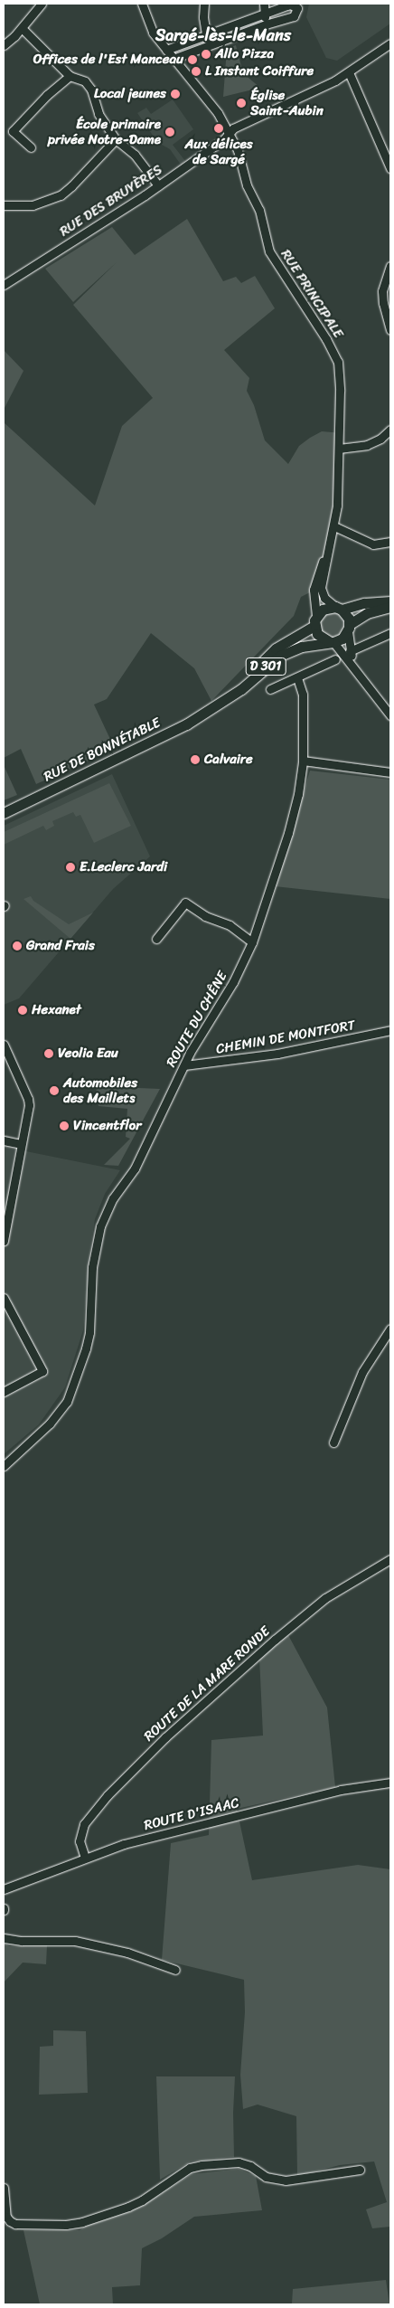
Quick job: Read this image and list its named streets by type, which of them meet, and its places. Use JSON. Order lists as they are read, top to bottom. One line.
{"streets":{"main road":["D 301","RUE DE BONNÉTABLE"],"street":["RUE DES BRUYÈRES","RUE PRINCIPALE","ROUTE DU CHÊNE","CHEMIN DE MONTFORT","ROUTE DE LA MARE RONDE","ROUTE D'ISAAC"]},"crossings":[["RUE DES BRUYÈRES","RUE PRINCIPALE"],["D 301","RUE DE BONNÉTABLE"],["ROUTE DU CHÊNE","CHEMIN DE MONTFORT"],["ROUTE DE LA MARE RONDE","ROUTE D'ISAAC"]],"districts":["Sargé-lès-le-Mans"],"places":["Allo Pizza","Offices de l'Est Manceau","L Instant Coiffure","Local jeunes","Église Saint-Aubin","Aux délices de Sargé","École primaire privée Notre-Dame","Calvaire","E.Leclerc Jardi","Grand Frais","Hexanet","Veolia Eau","Automobiles des Maillets","Vincentflor"]}
